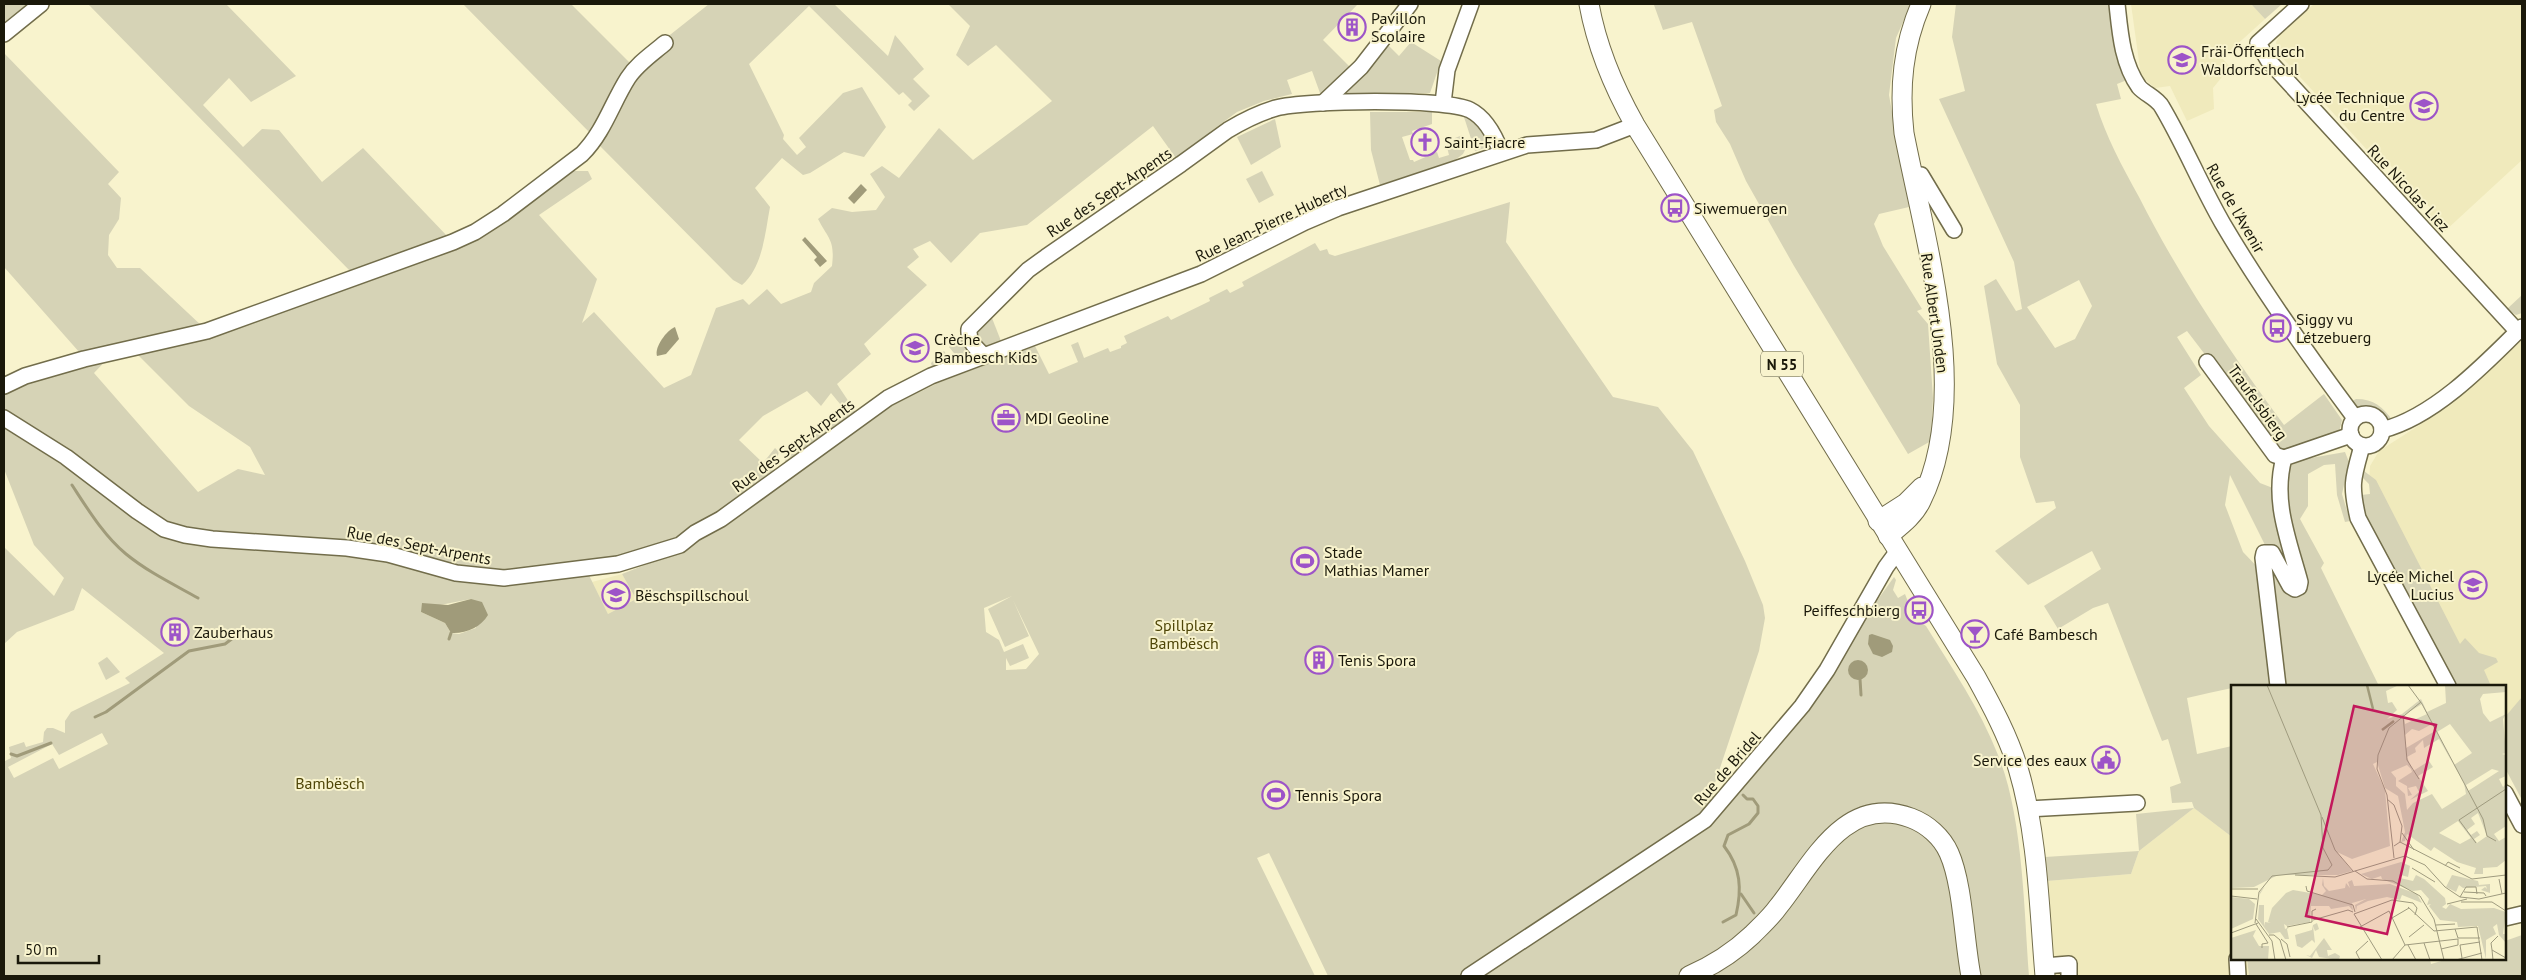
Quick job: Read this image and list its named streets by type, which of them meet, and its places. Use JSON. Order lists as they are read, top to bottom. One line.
{"streets":{"main road":["Rue Albert Unden","N 55"],"street":["Rue Nicolas Liez","Rue des Sept-Arpents","Rue de l'Avenir","Rue Jean-Pierre Huberty","Traufelsbierg","Rue de Bridel"]},"crossings":[["Rue des Sept-Arpents","Rue Jean-Pierre Huberty"],["Rue Jean-Pierre Huberty","N 55"],["Rue Albert Unden","N 55"],["N 55","Rue de Bridel"]],"parks":["Spillplaz Bambësch","Bambësch"],"places":{"building":["Pavillon Scolaire","Zauberhaus","Tenis Spora"],"school or university":["Fräi-Öffentlech Waldorfschoul","Lycée Technique du Centre","Crèche Bambesch Kids","Lycée Michel Lucius","Bëschspillschoul"],"church":["Saint-Fiacre"],"bus stop":["Siwemuergen","Siggy vu Létzebuerg","Peiffeschbierg"],"office":["MDI Geoline"],"sports":["Stade Mathias Mamer","Tennis Spora"],"bar":["Café Bambesch"],"public building":["Service des eaux"]},"scale_bar":"50 m"}
